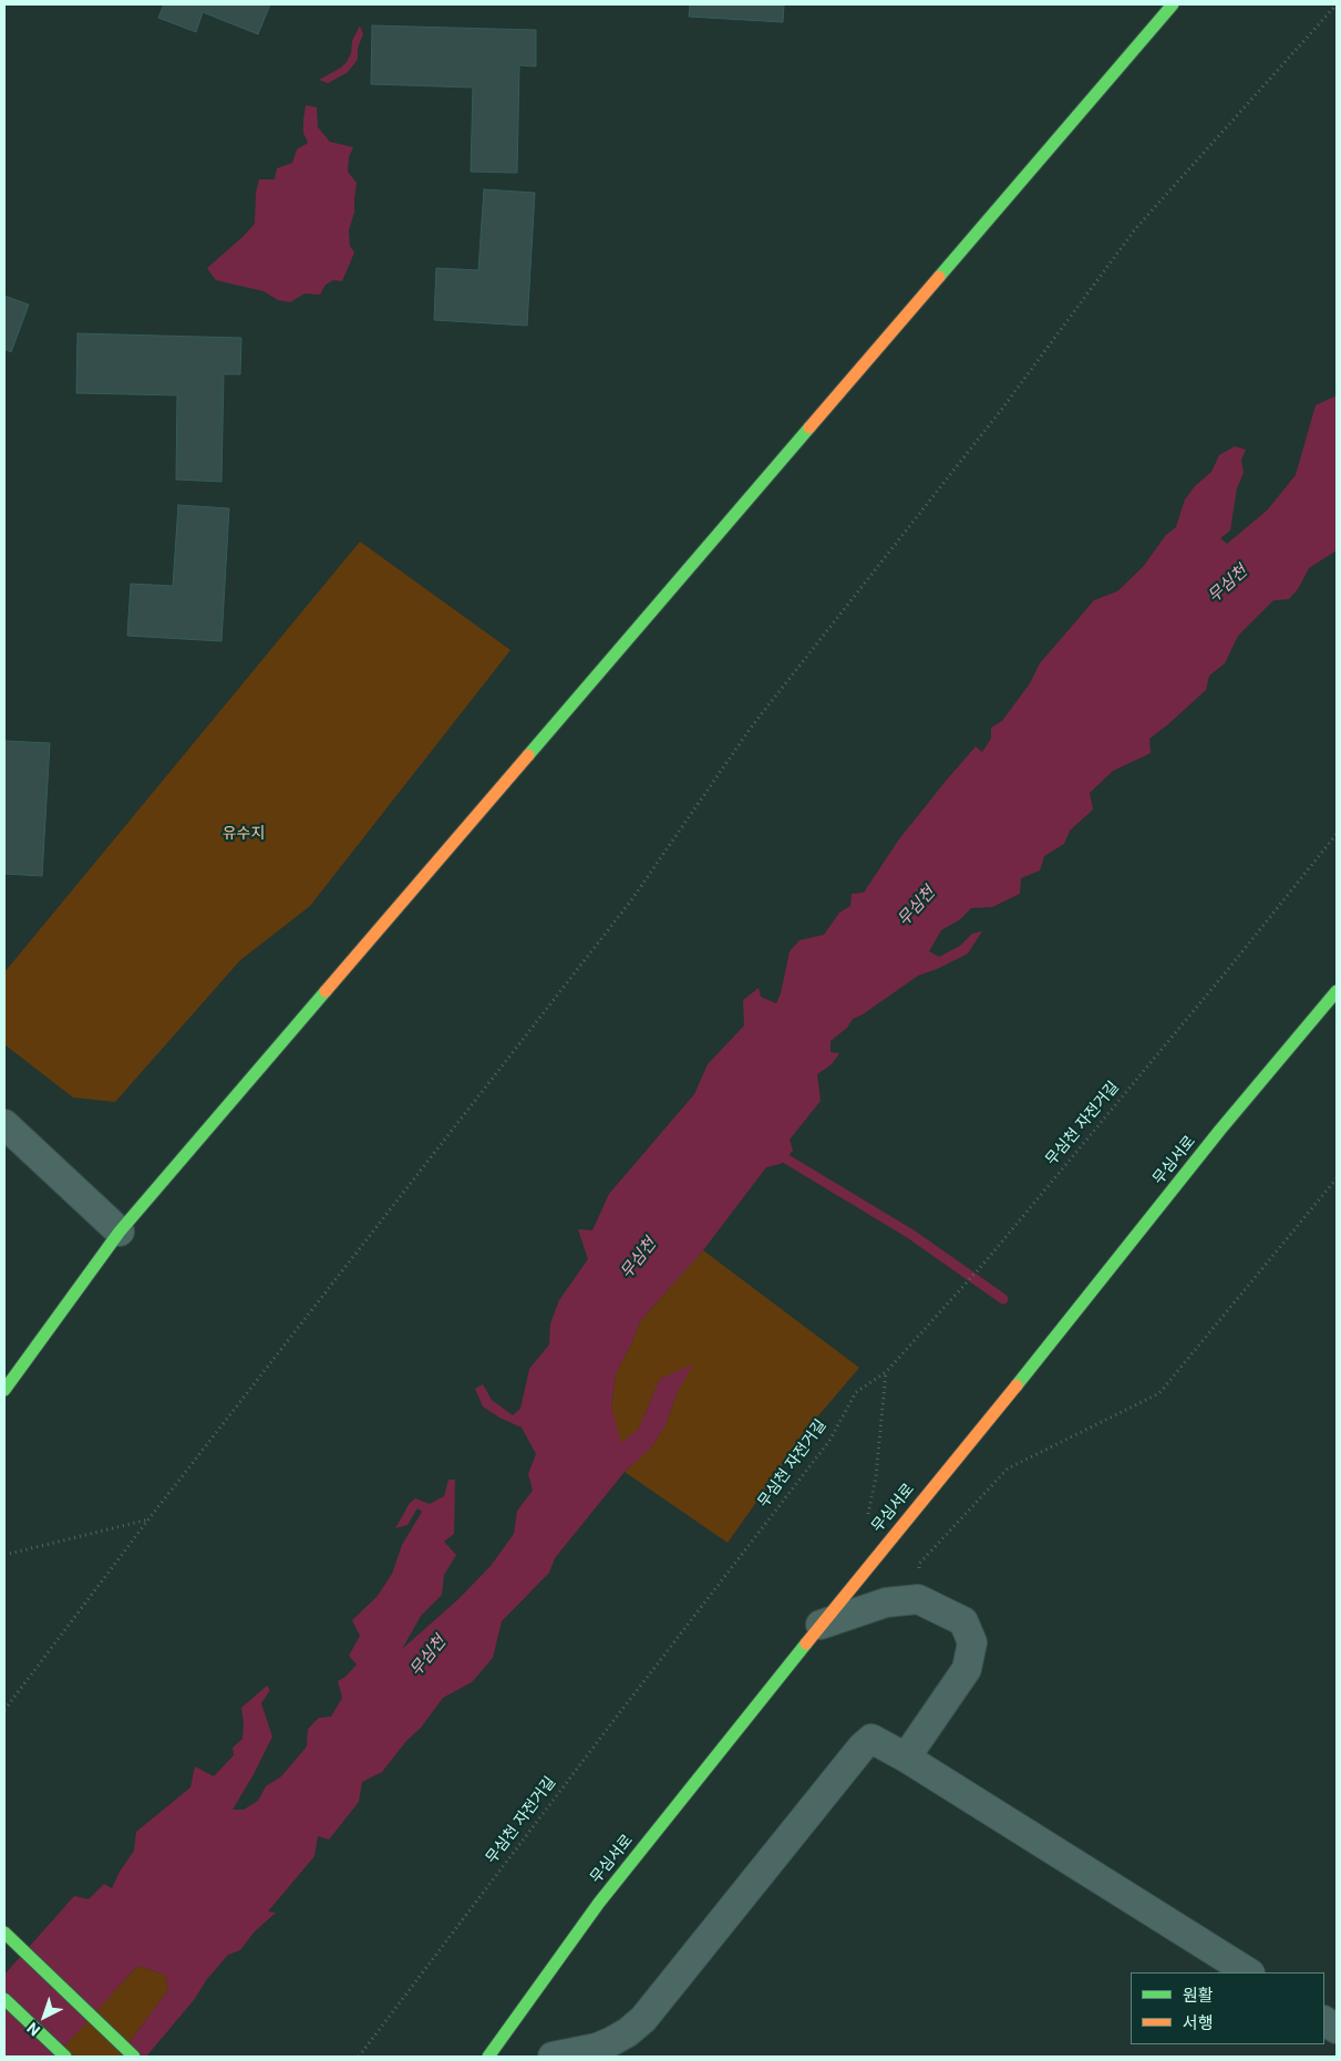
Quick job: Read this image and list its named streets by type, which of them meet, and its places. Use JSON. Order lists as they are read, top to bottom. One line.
{"streets":{"street":["무심서로"],"path":["무심천 자전거길"]},"water":["무심천"],"parks":["유수지"],"legend":["원활","서행"],"north":"bottom left"}
